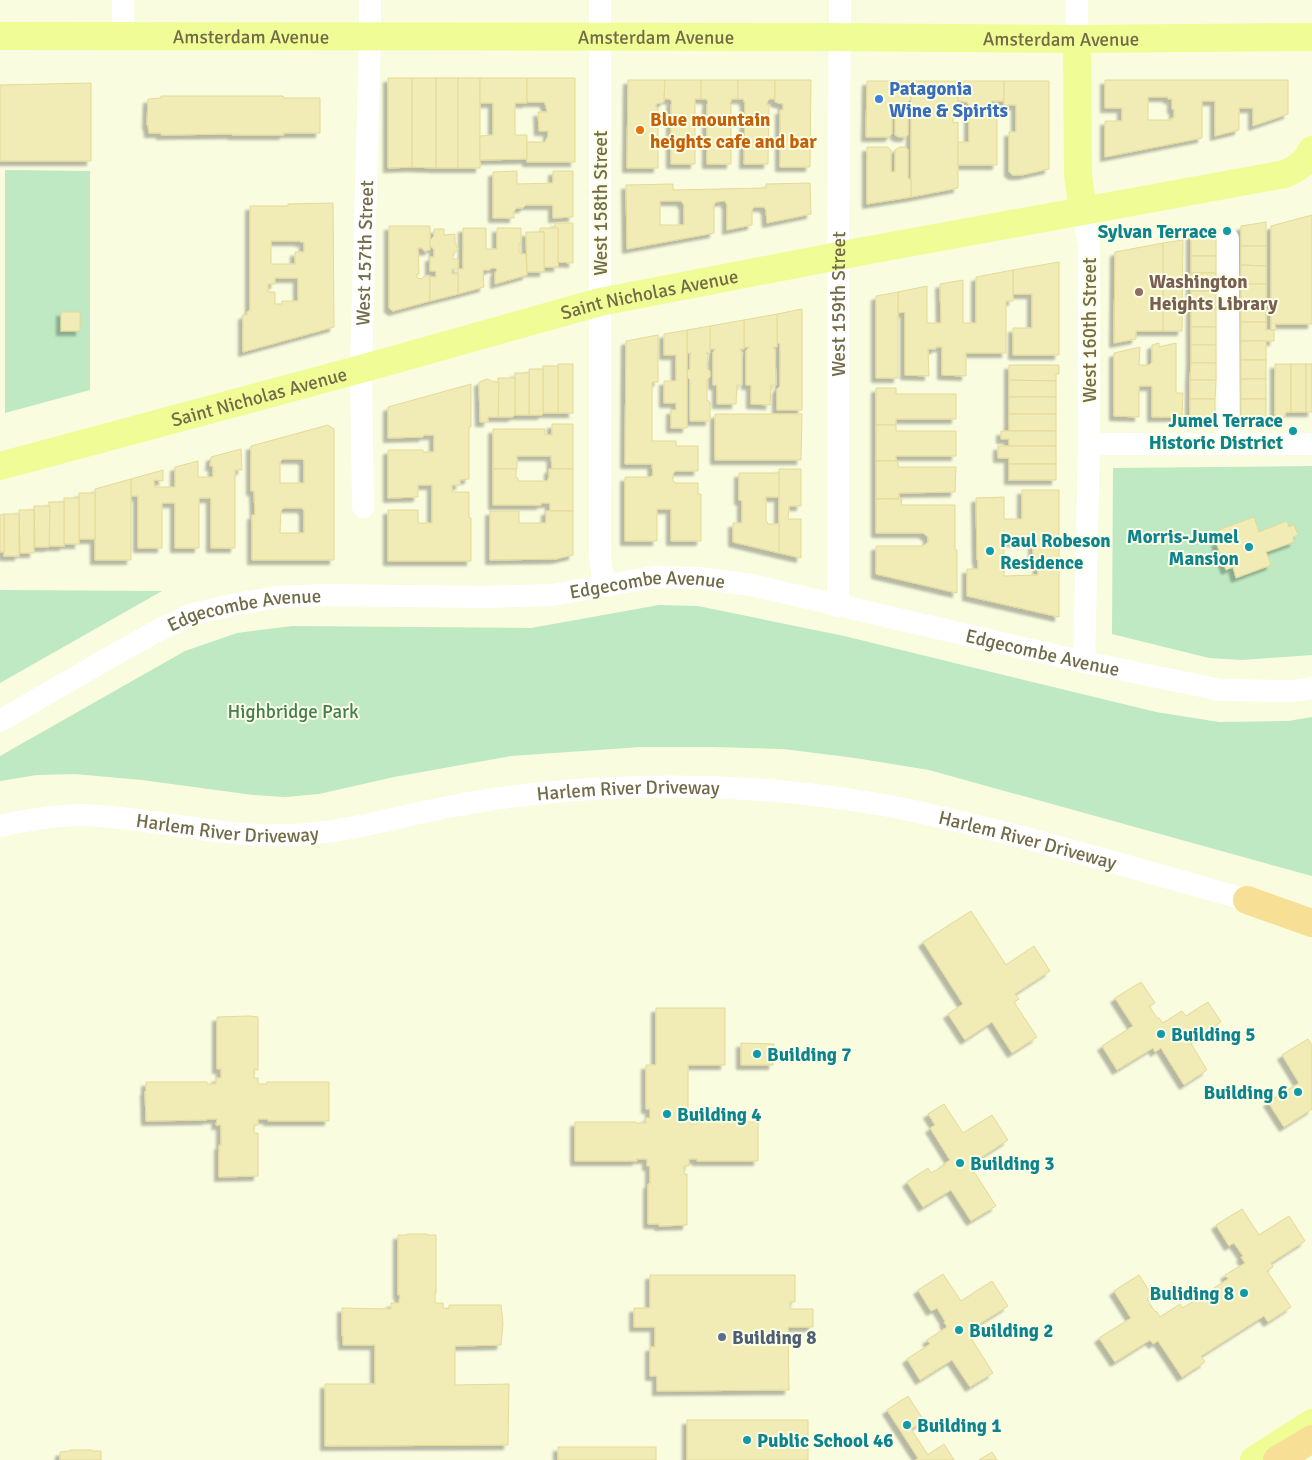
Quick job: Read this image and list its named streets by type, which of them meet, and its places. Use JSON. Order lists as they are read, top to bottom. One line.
{"streets":{"main road":["Amsterdam Avenue","Saint Nicholas Avenue","West 160th Street"],"street":["West 158th Street","West 157th Street","West 159th Street","Edgecombe Avenue","Harlem River Driveway"]},"crossings":[["Amsterdam Avenue","West 158th Street"],["Amsterdam Avenue","West 157th Street"],["Amsterdam Avenue","West 159th Street"],["Amsterdam Avenue","West 160th Street"],["West 158th Street","Saint Nicholas Avenue"],["West 158th Street","Edgecombe Avenue"],["West 157th Street","Saint Nicholas Avenue"],["Saint Nicholas Avenue","West 159th Street"],["Saint Nicholas Avenue","West 160th Street"],["West 159th Street","Edgecombe Avenue"],["West 160th Street","Edgecombe Avenue"]],"parks":["Highbridge Park"],"places":["Patagonia Wine & Spirits","Blue mountain heights cafe and bar","Sylvan Terrace","Washington Heights Library","Jumel Terrace Historic District","Morris-Jumel Mansion","Paul Robeson Residence","Building 5","Building 7","Building 6","Building 4","Building 3","Buliding 8","Building 2","Building 8","Building 1","Public School 46"]}
